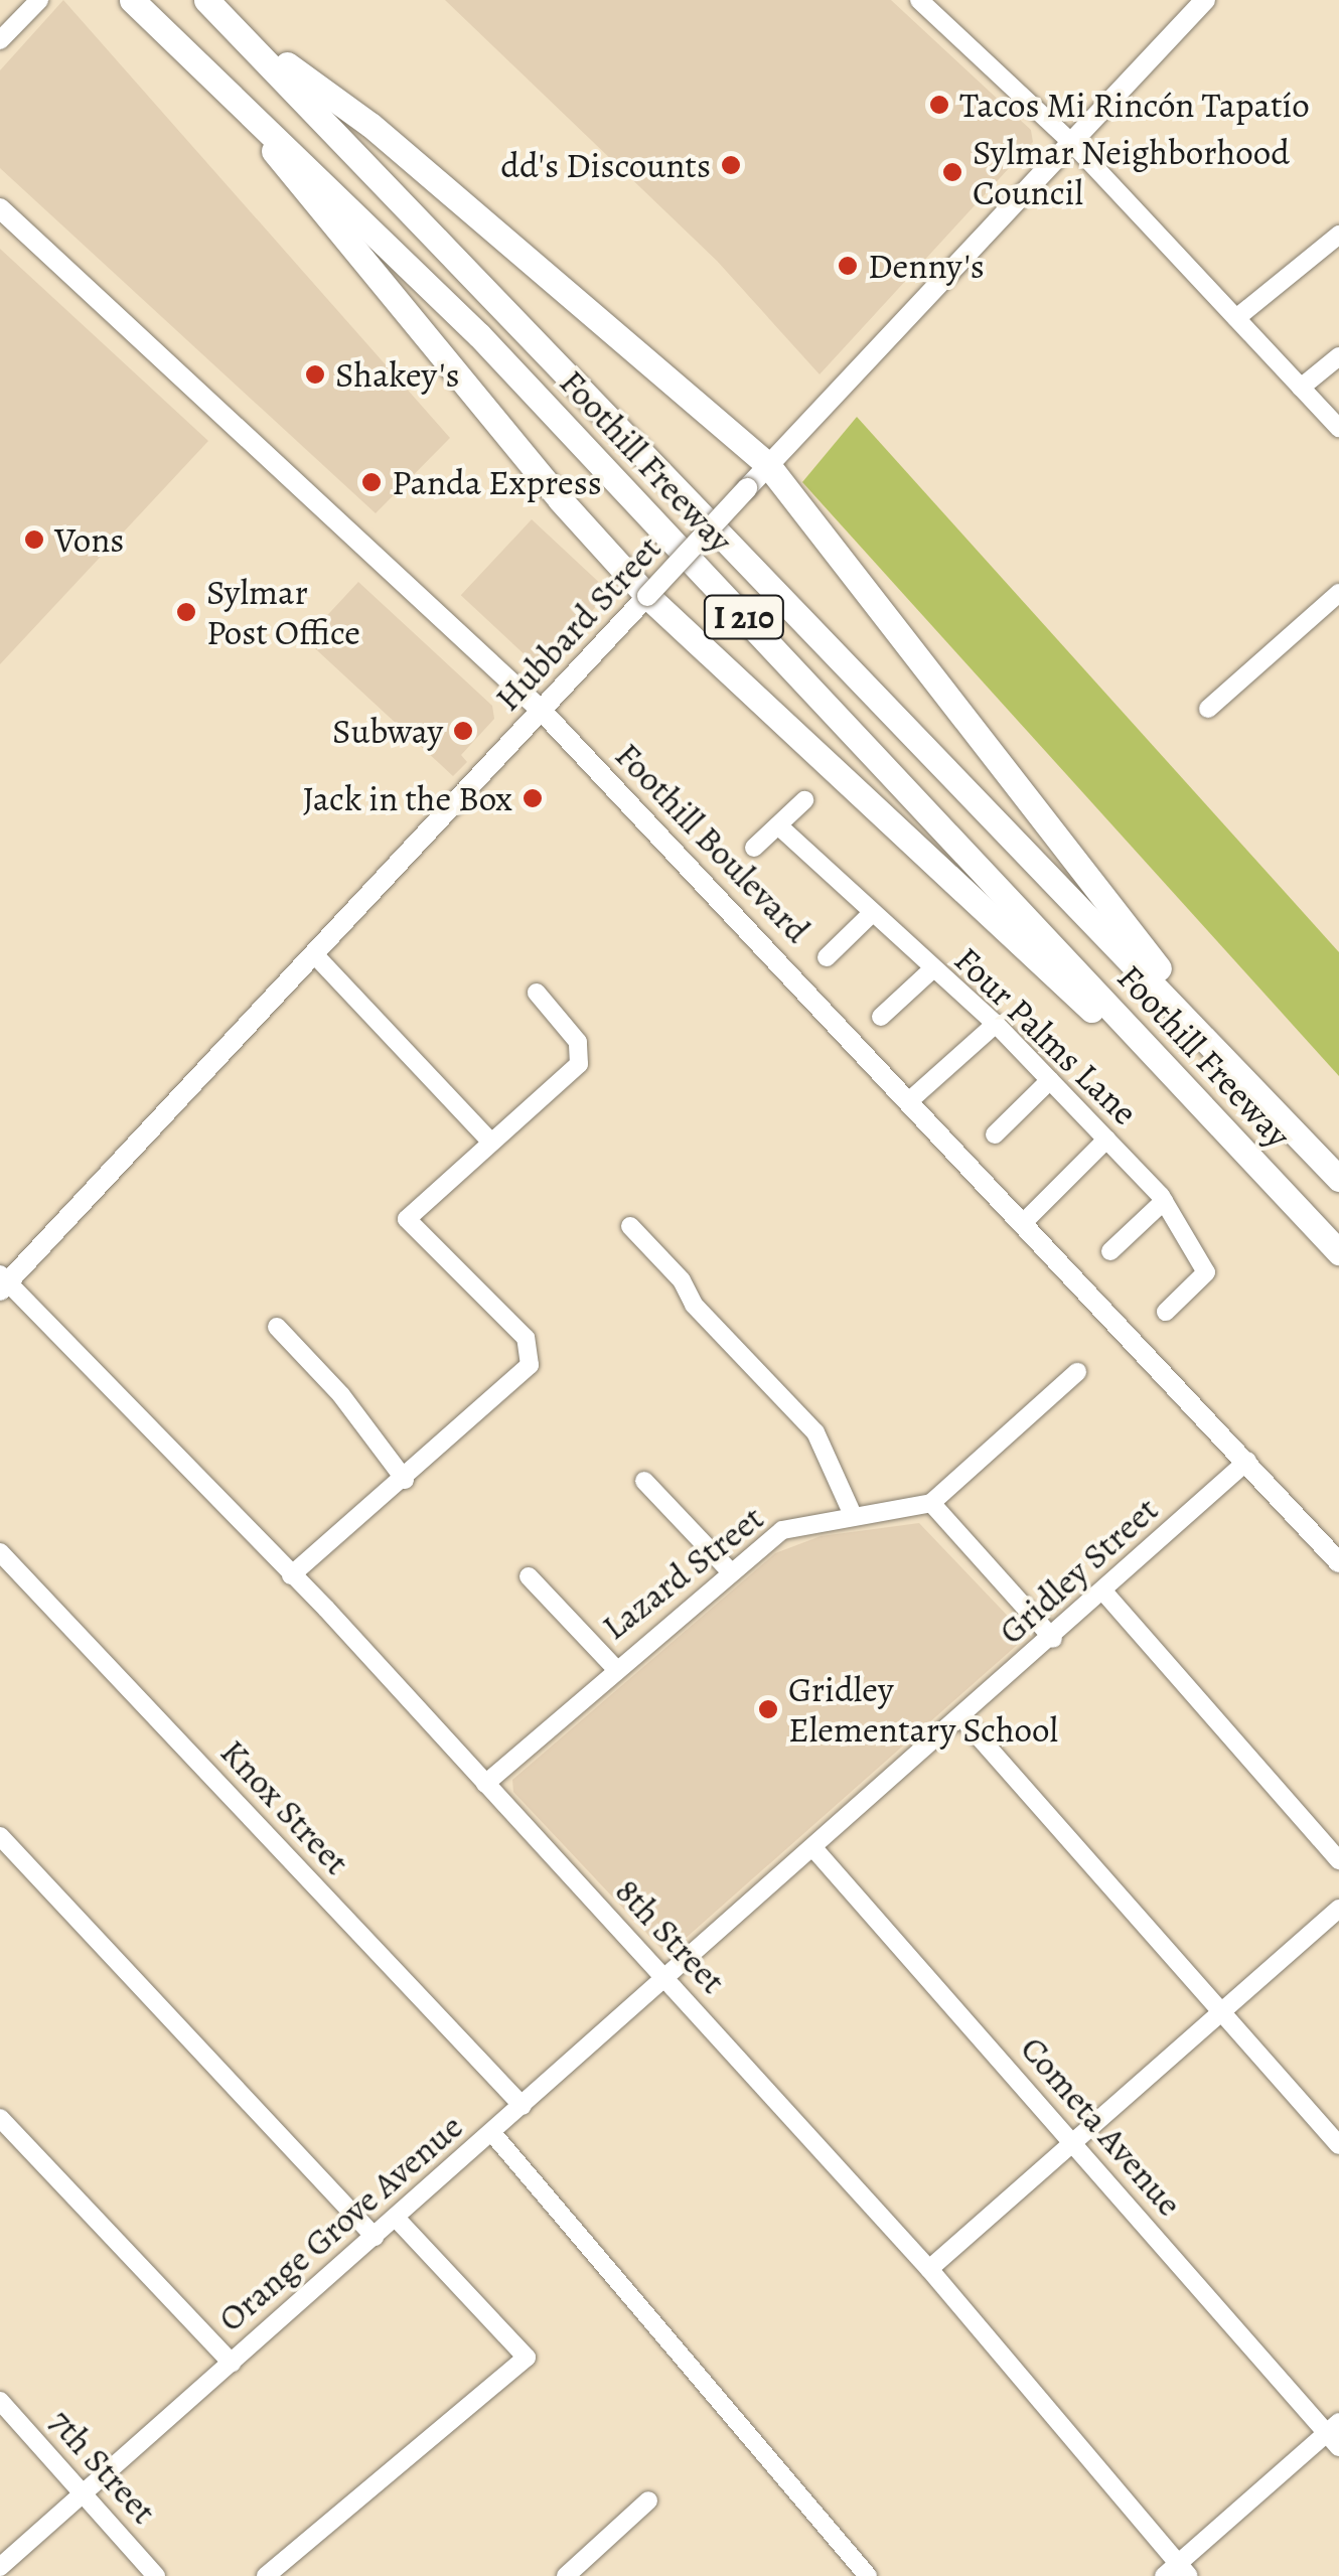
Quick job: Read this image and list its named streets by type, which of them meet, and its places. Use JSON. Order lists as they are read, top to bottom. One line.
{"streets":{"highway":["Foothill Freeway","I 210"],"main road":["Hubbard Street","Foothill Boulevard"],"street":["Four Palms Lane","Gridley Street","Lazard Street","Knox Street","8th Street","Cometa Avenue","Orange Grove Avenue","7th Street"]},"crossings":[["Hubbard Street","Foothill Boulevard"],["Hubbard Street","8th Street"],["Foothill Boulevard","Gridley Street"],["Gridley Street","Cometa Avenue"],["Gridley Street","Orange Grove Avenue"],["Lazard Street","8th Street"],["Knox Street","Orange Grove Avenue"],["8th Street","Orange Grove Avenue"],["Orange Grove Avenue","7th Street"]],"places":["Tacos Mi Rincón Tapatío","dd's Discounts","Sylmar Neighborhood Council","Denny's","Shakey's","Panda Express","Vons","Sylmar Post Office","Subway","Jack in the Box","Gridley Elementary School"]}
